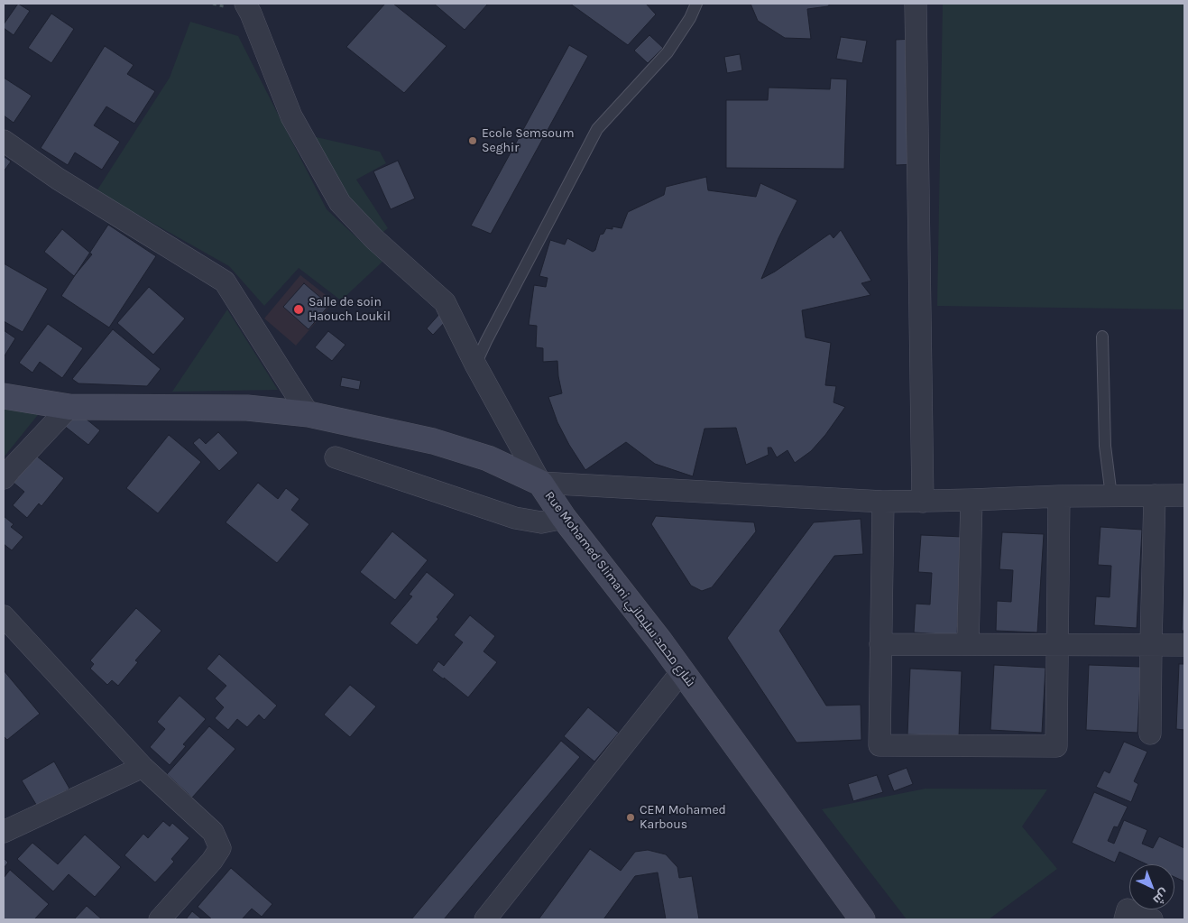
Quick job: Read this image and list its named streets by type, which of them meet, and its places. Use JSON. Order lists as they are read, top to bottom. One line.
{"streets":{"street":["Rue Mohamed Slimani شارع محمد سليماني"]},"places":["Ecole Semsoum Seghir","Salle de soin Haouch Loukil","CEM Mohamed Karbous"],"north":"bottom right"}
